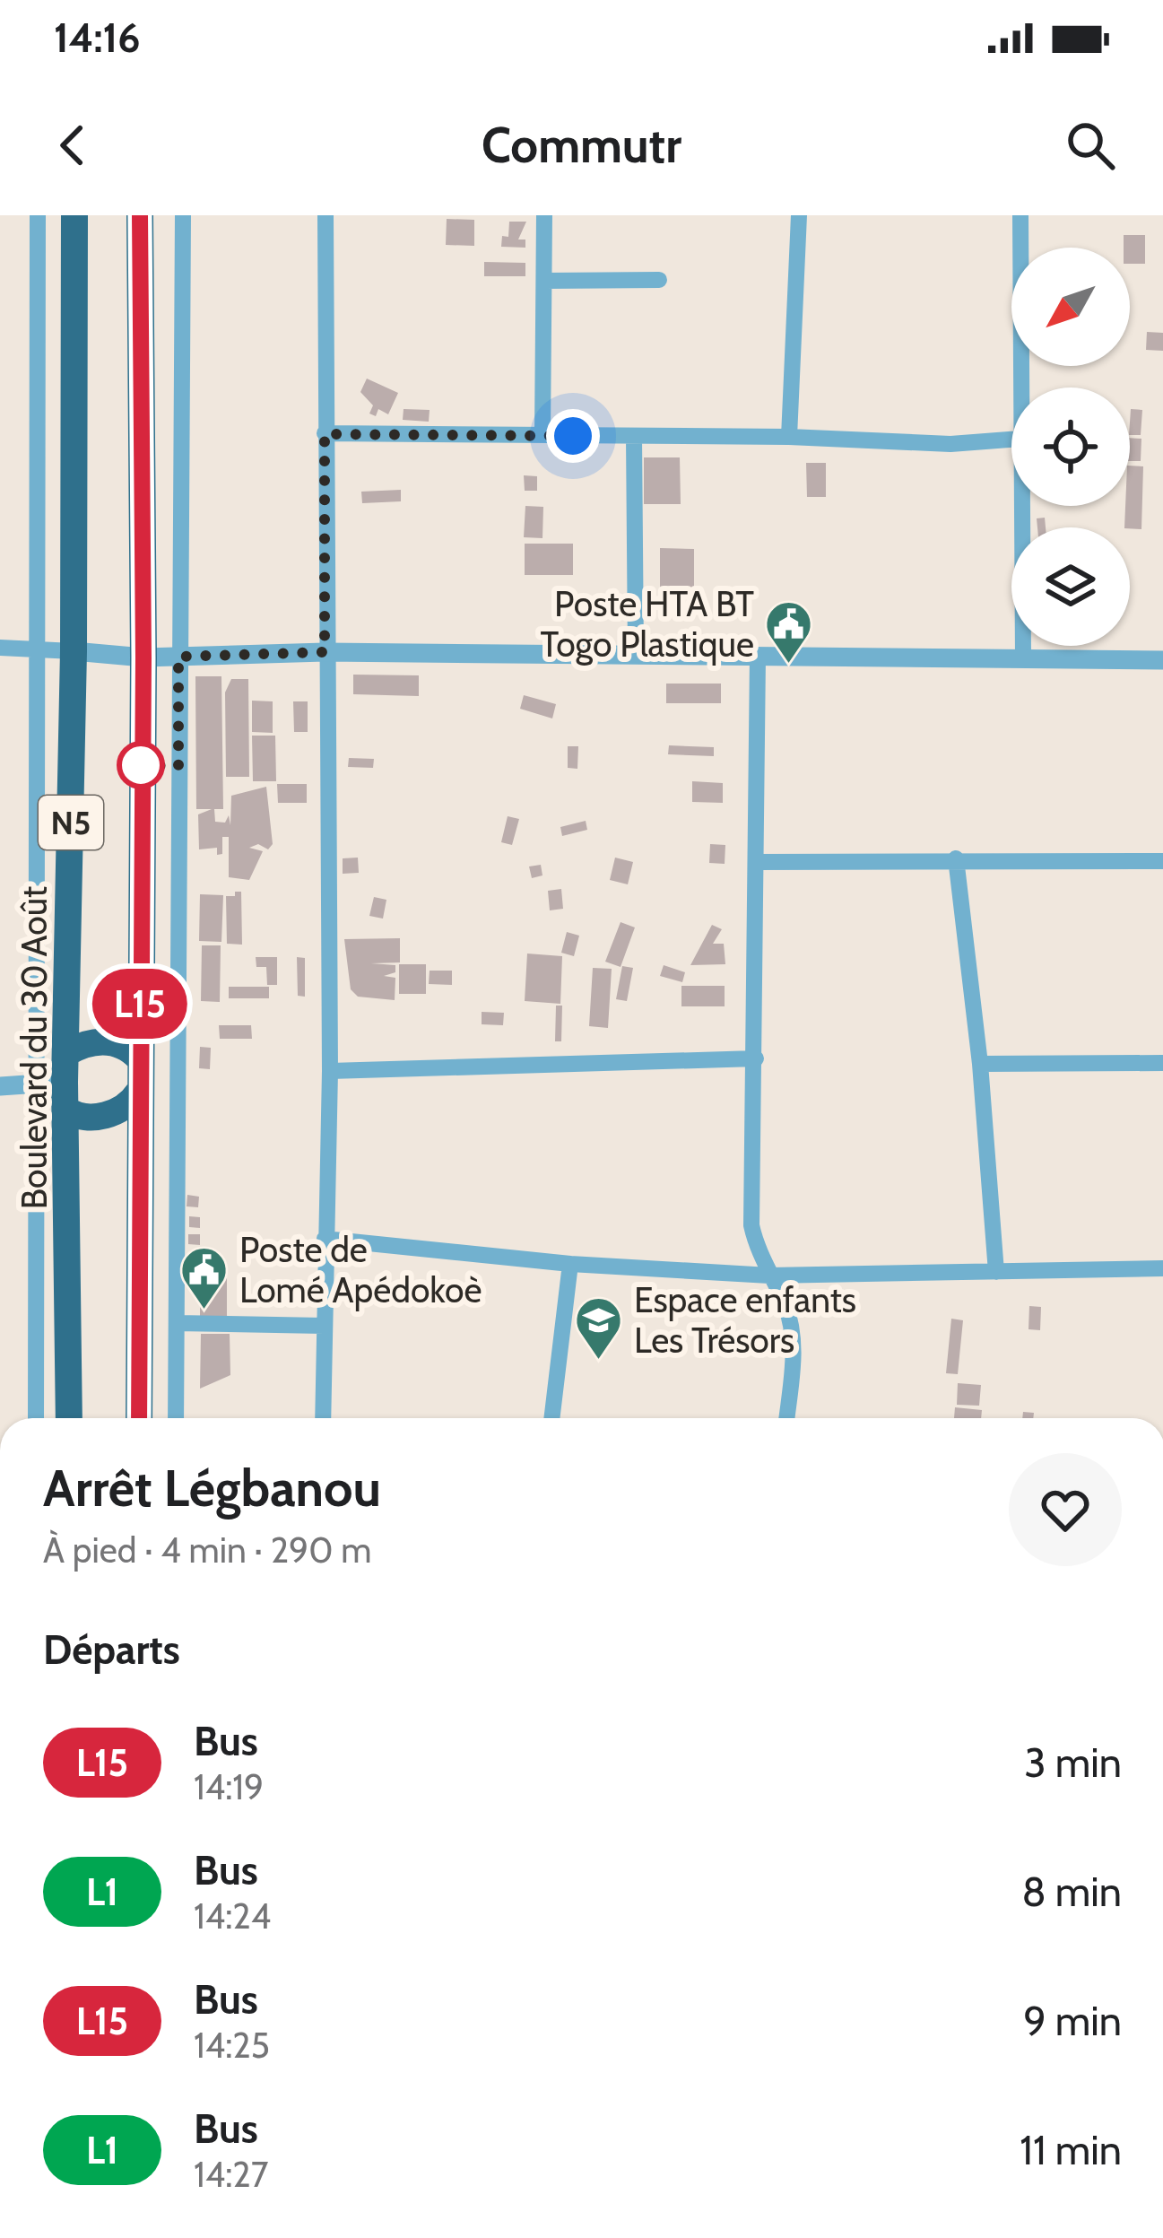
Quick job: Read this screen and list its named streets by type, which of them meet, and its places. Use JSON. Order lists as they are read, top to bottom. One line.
{"streets":{"highway":["N5","Boulevard du 30 Août"]},"crossings":[["N5","Boulevard du 30 Août"]],"places":{"public building":["Poste HTA BT Togo Plastique","Poste de Lomé Apédokoè"],"school or university":["Espace enfants Les Trésors"]},"lines":["bus line L15"],"north":"bottom left","page":{"status":"14:16","header":"Commutr","on_map":"L15","heading":[["Arrêt Légbanou","À pied · 4 min · 290 m"],"Départs"],"list":[{"mark":"L15","name":"Bus","note":"14:19","value":"3 min"},{"mark":"L1","name":"Bus","note":"14:24","value":"8 min"},{"mark":"L15","name":"Bus","note":"14:25","value":"9 min"},{"mark":"L1","name":"Bus","note":"14:27","value":"11 min"}]}}
